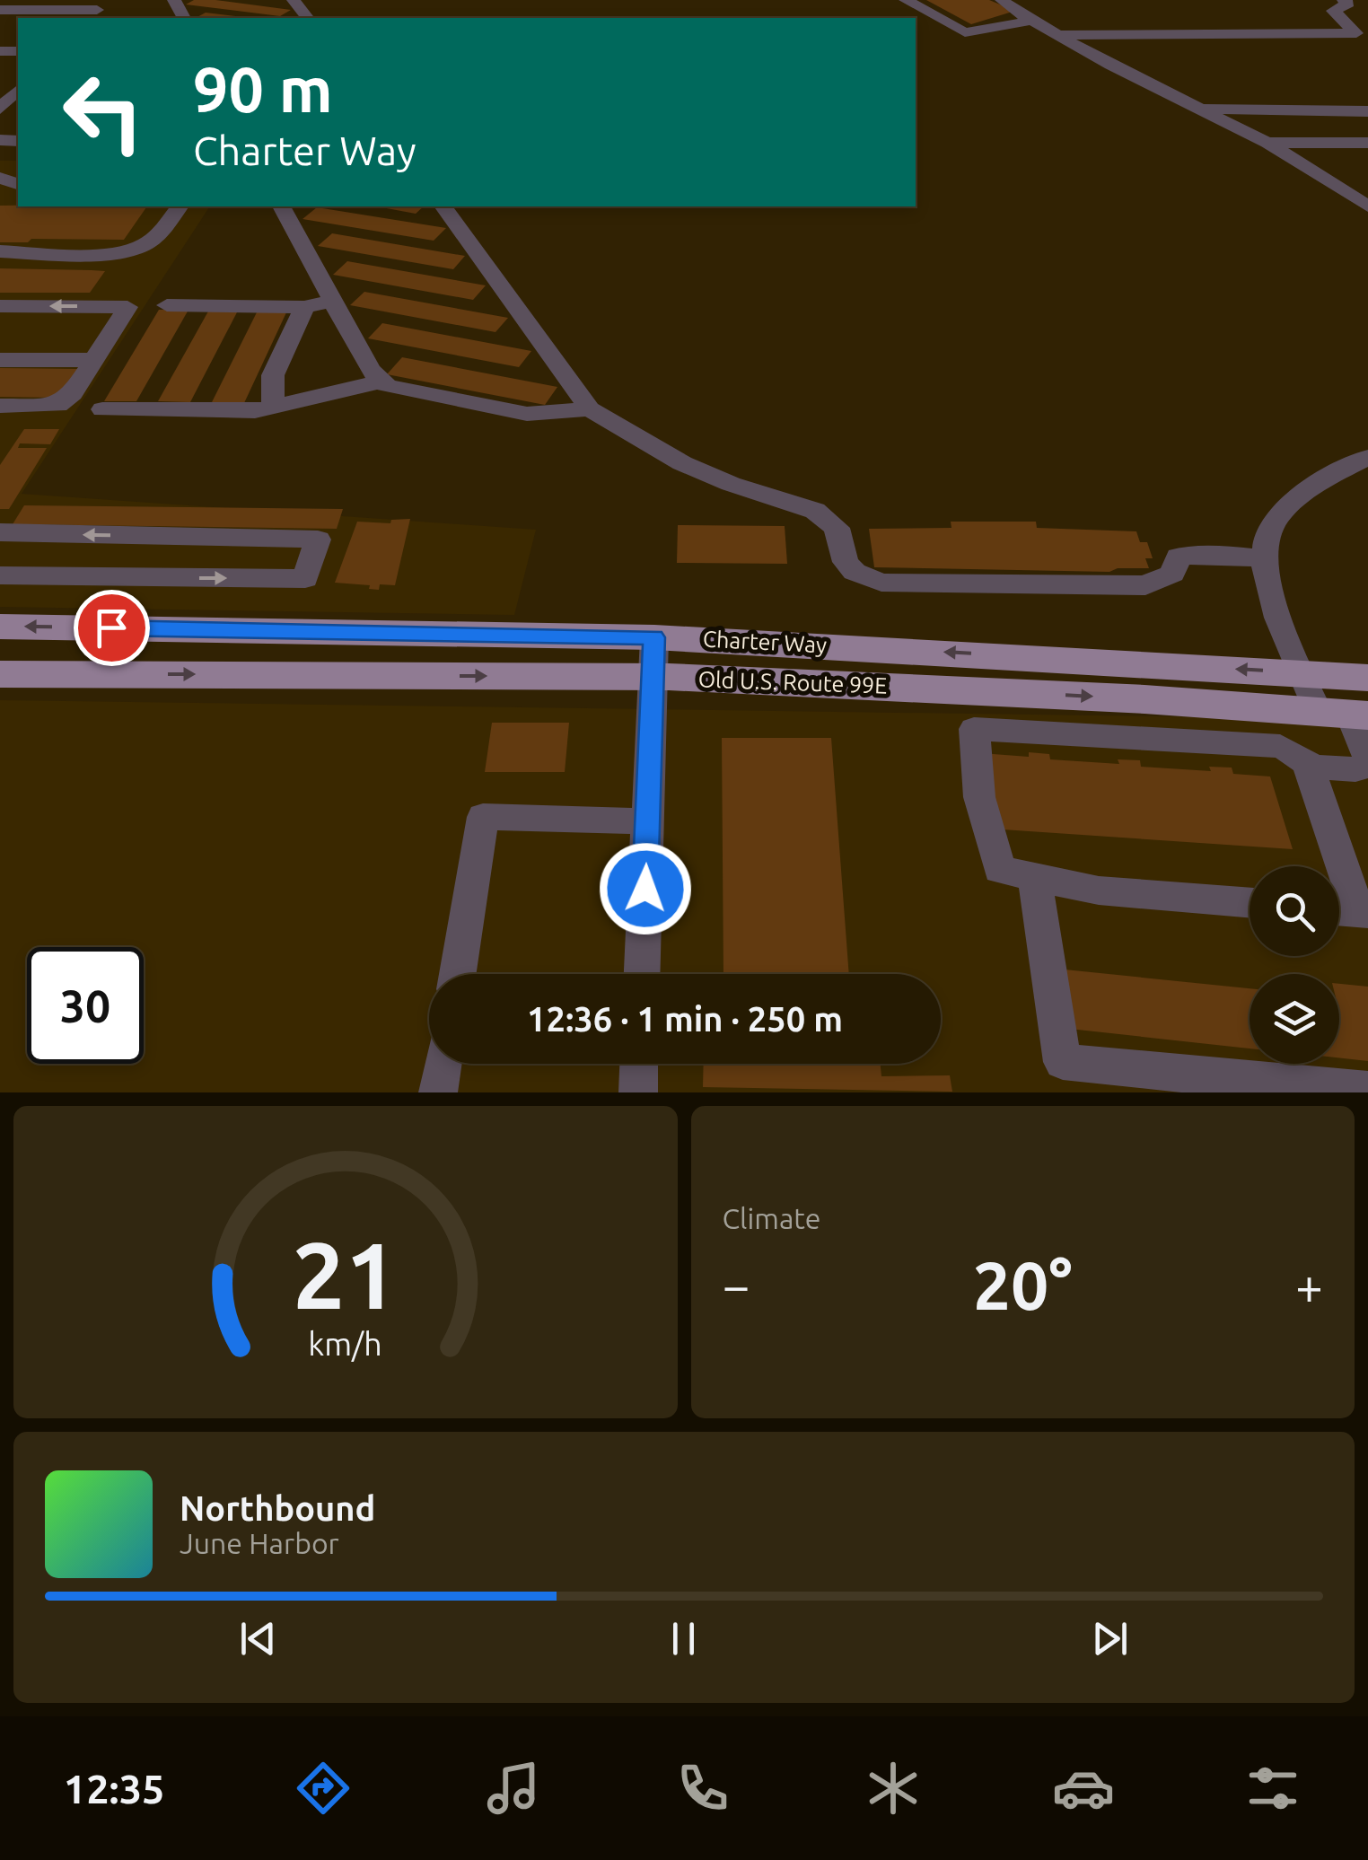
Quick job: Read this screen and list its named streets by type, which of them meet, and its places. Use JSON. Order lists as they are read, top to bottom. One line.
{"streets":{"main road":["Charter Way","Old U.S. Route 99E"]},"one_way":["Charter Way","Old U.S. Route 99E"],"page":{"turn":["90 m","Charter Way"],"limit":"30","trip":"12:36 · 1 min · 250 m","tile":"Climate","heat":["−","20°","+"],"song":["Northbound","June Harbor"],"tabs":"12:35","gauge":["21","km/h"]}}
